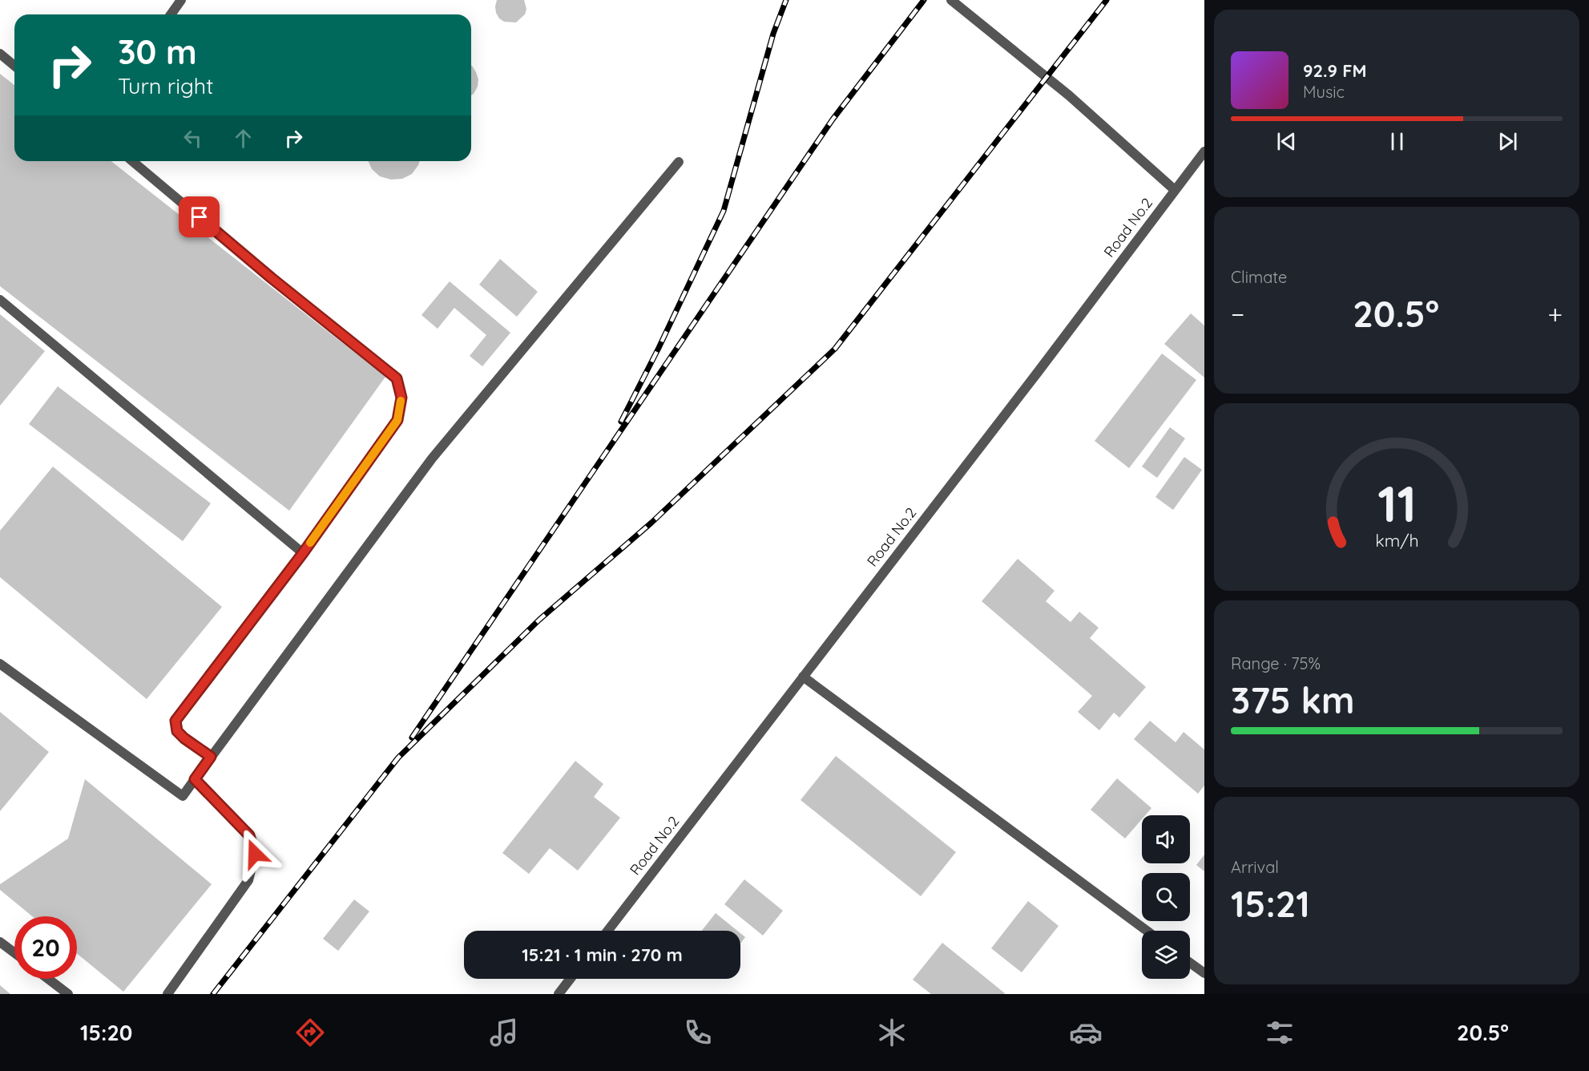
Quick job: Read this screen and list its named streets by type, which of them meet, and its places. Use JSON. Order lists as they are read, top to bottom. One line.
{"streets":{"lane":["Road No.2"]},"page":{"turn":["30 m","Turn right"],"song":["92.9 FM","Music"],"tile":["Climate",["Range · 75%","375 km"],["Arrival","15:21"]],"heat":["−","20.5°","+"],"limit":"20","trip":"15:21 · 1 min · 270 m","tabs":["15:20","20.5°"],"gauge":["11","km/h"]}}
